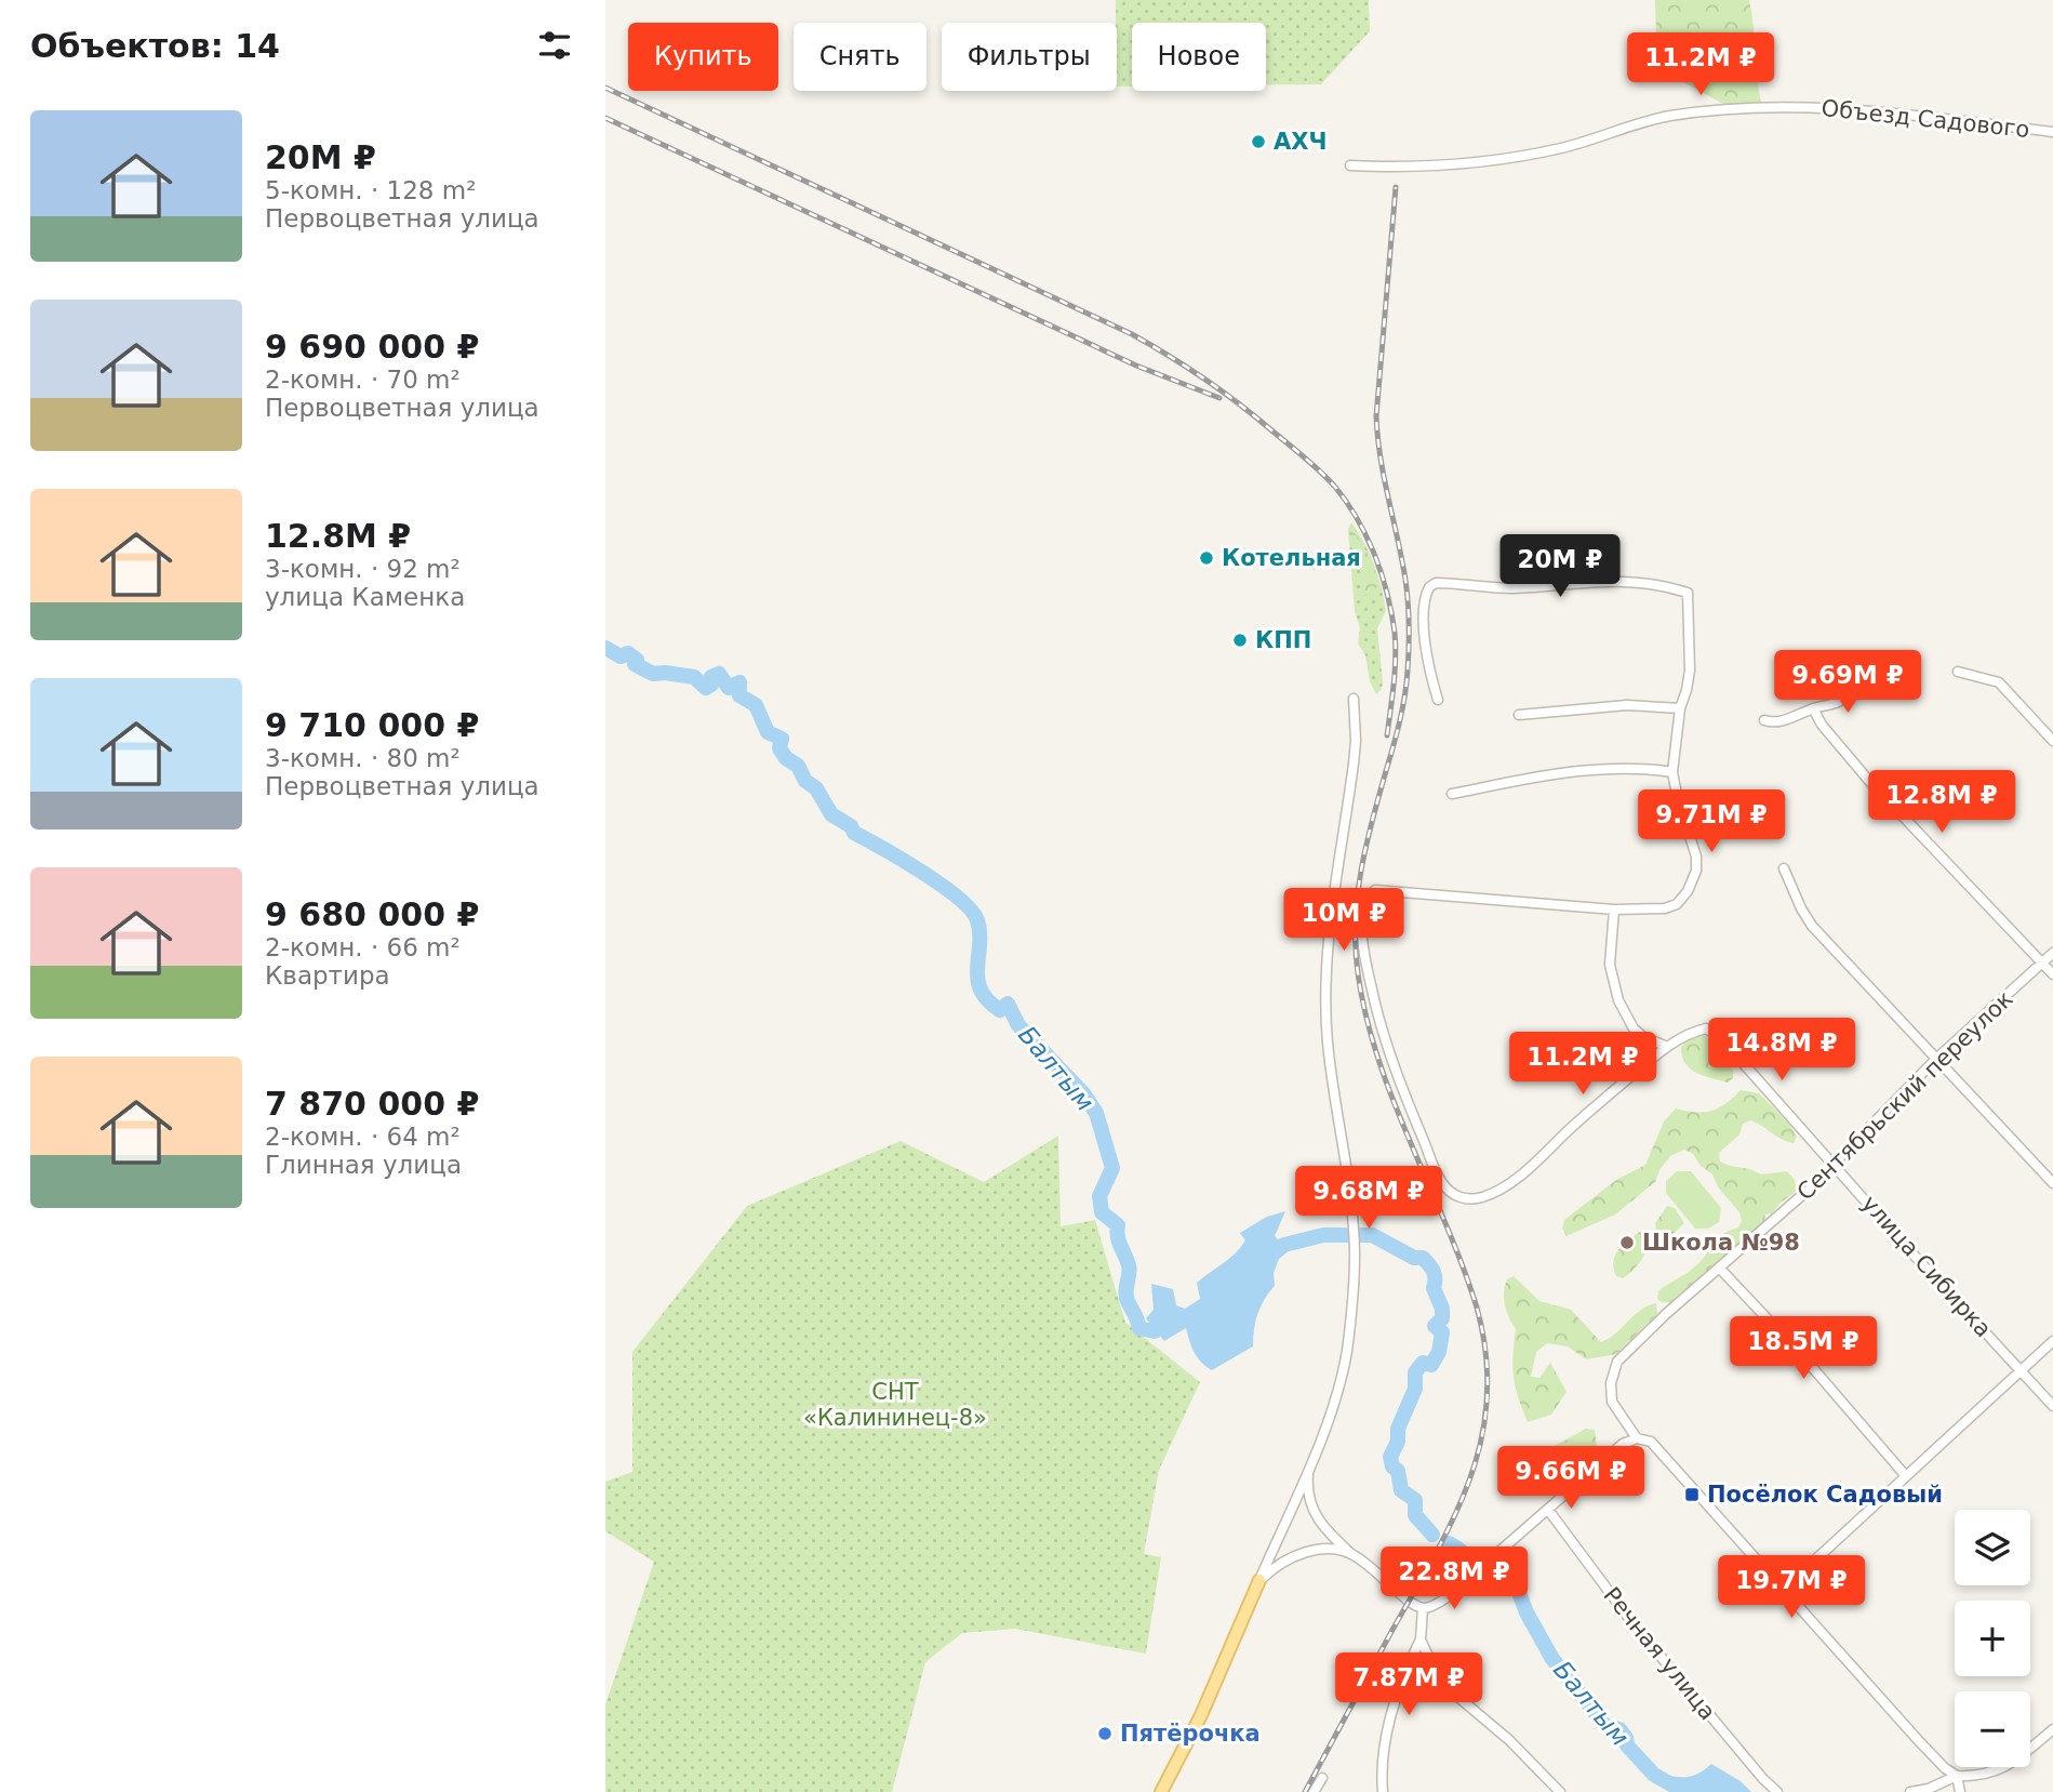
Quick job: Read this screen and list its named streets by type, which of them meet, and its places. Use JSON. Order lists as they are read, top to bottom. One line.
{"streets":{"street":["Объезд Садового","Сентябрьский переулок","улица Сибирка","Речная улица"]},"crossings":[["Сентябрьский переулок","улица Сибирка"]],"water":["Балтым"],"parks":["СНТ «Калининец-8»"],"places":{"other":["АХЧ","Котельная","КПП","Школа №98","Пятёрочка"],"transit":["Посёлок Садовый"]},"page":{"heading":"Объектов: 14","chip":["Купить","Снять","Фильтры","Новое"],"price":["11.2M ₽","20M ₽","9.69M ₽","12.8M ₽","9.71M ₽","10M ₽","14.8M ₽","11.2M ₽","9.68M ₽","18.5M ₽","9.66M ₽","22.8M ₽","19.7M ₽","7.87M ₽"],"list":[{"name":"20M ₽","note":"5-комн. · 128 m² · Первоцветная улица"},{"name":"9 690 000 ₽","note":"2-комн. · 70 m² · Первоцветная улица"},{"name":"12.8M ₽","note":"3-комн. · 92 m² · улица Каменка"},{"name":"9 710 000 ₽","note":"3-комн. · 80 m² · Первоцветная улица"},{"name":"9 680 000 ₽","note":"2-комн. · 66 m² · Квартира"},{"name":"7 870 000 ₽","note":"2-комн. · 64 m² · Глинная улица"}],"map_buttons":["+","−"]}}
